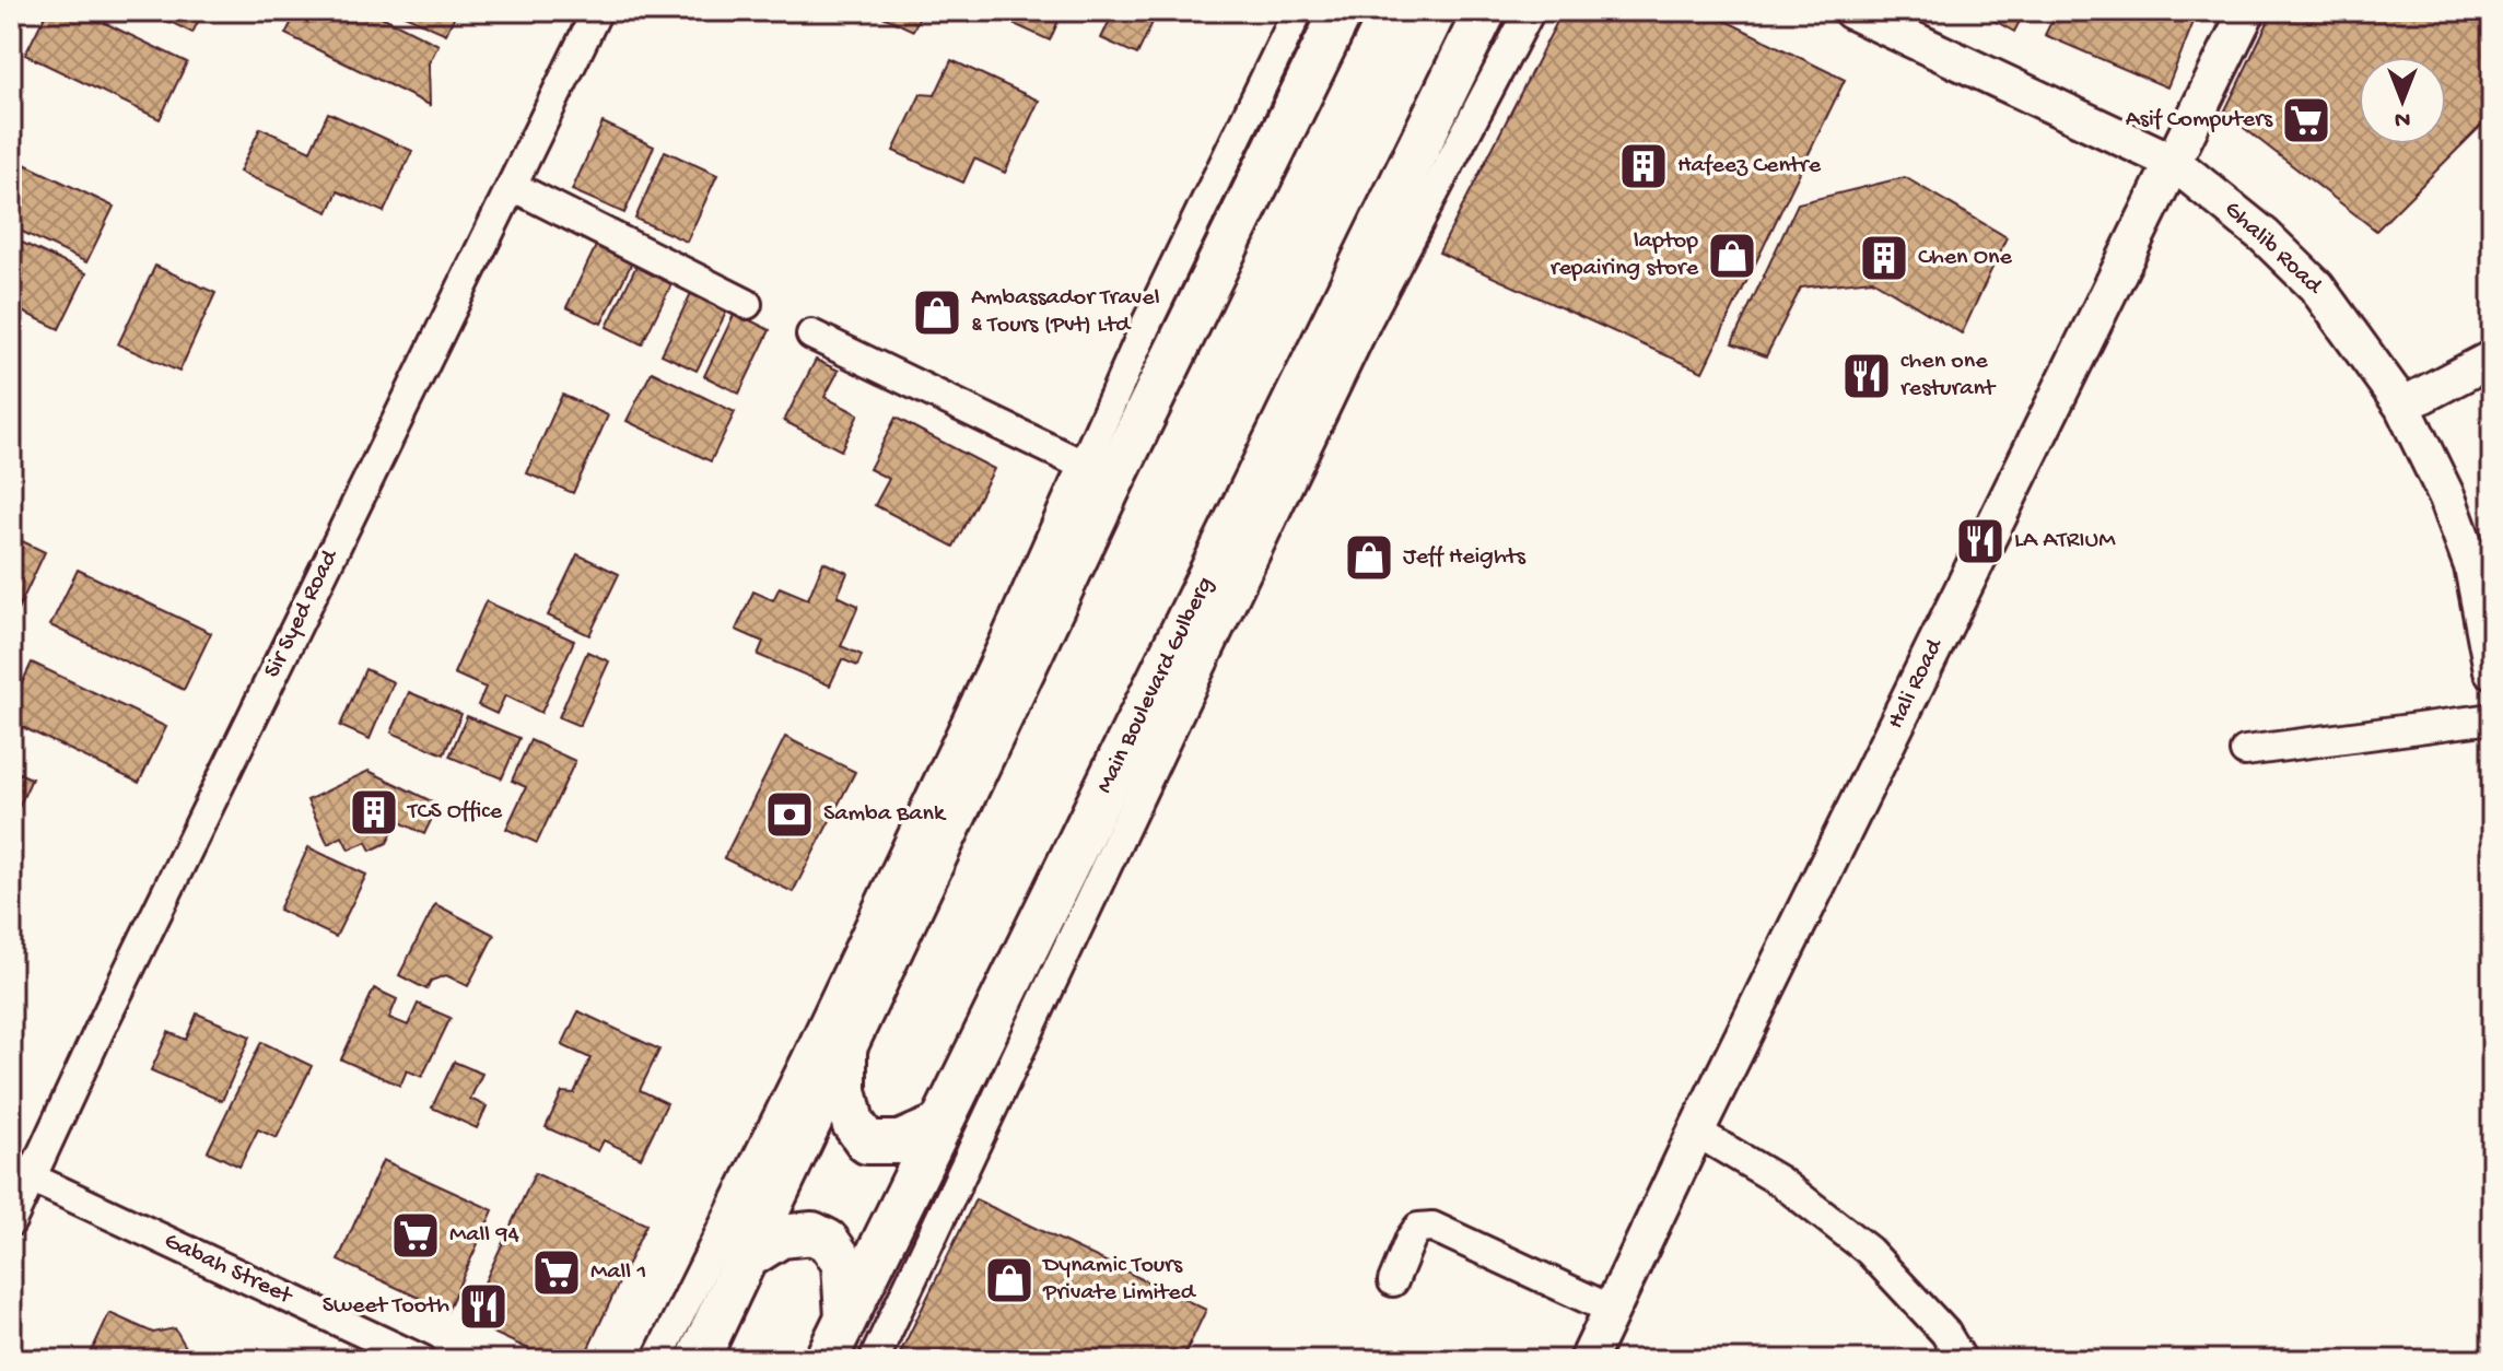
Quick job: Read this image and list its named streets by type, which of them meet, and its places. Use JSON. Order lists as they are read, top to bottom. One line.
{"streets":{"main road":["Main Boulevard Gulberg"],"street":["Ghalib Road","Sir Syed Road","Hali Road","Gabah Street"]},"crossings":[["Ghalib Road","Hali Road"],["Sir Syed Road","Gabah Street"]],"places":{"supermarket":["Asif Computers","Mall 94","Mall 1"],"building":["Hafeez Centre","Chen One","TCS Office"],"shop":["laptop repairing store","Ambassador Travel & Tours (Pvt) Ltd","Jeff Heights","Dynamic Tours Private Limited"],"restaurant":["chen one resturant","LA ATRIUM","Sweet Tooth"],"bank":["Samba Bank"]},"north":"bottom"}
